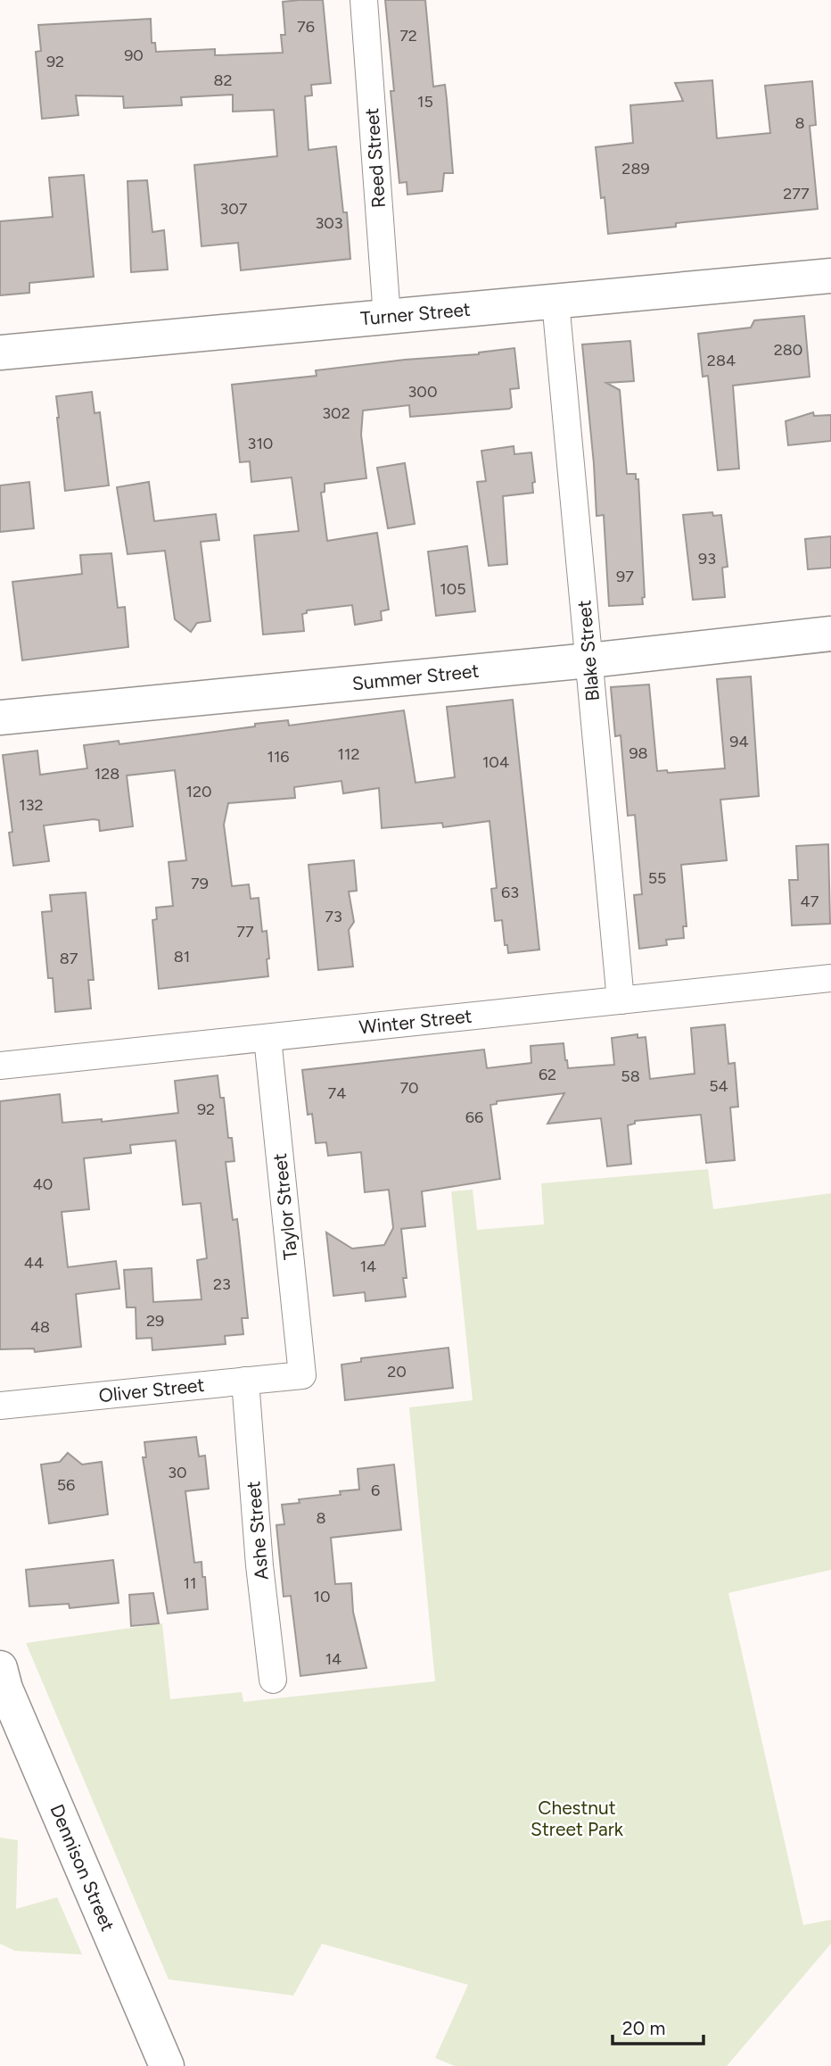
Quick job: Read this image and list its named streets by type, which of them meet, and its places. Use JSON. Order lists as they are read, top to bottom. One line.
{"streets":{"street":["Reed Street","Turner Street","Blake Street","Summer Street","Winter Street","Taylor Street","Oliver Street","Ashe Street","Dennison Street"]},"crossings":[["Reed Street","Turner Street"],["Turner Street","Blake Street"],["Blake Street","Summer Street"],["Blake Street","Winter Street"],["Winter Street","Taylor Street"],["Taylor Street","Oliver Street"],["Oliver Street","Ashe Street"]],"parks":["Chestnut Street Park"],"house_numbers":["76","72","90","92","82","15","8","289","277","307","303","280","284","300","302","310","93","97","105","94","98","112","116","104","128","120","132","55","79","63","47","73","77","81","87","62","58","54","70","74","92","66","40","44","14","23","29","48","20","30","56","6","8","11","10","14"],"scale_bar":"20 m"}
